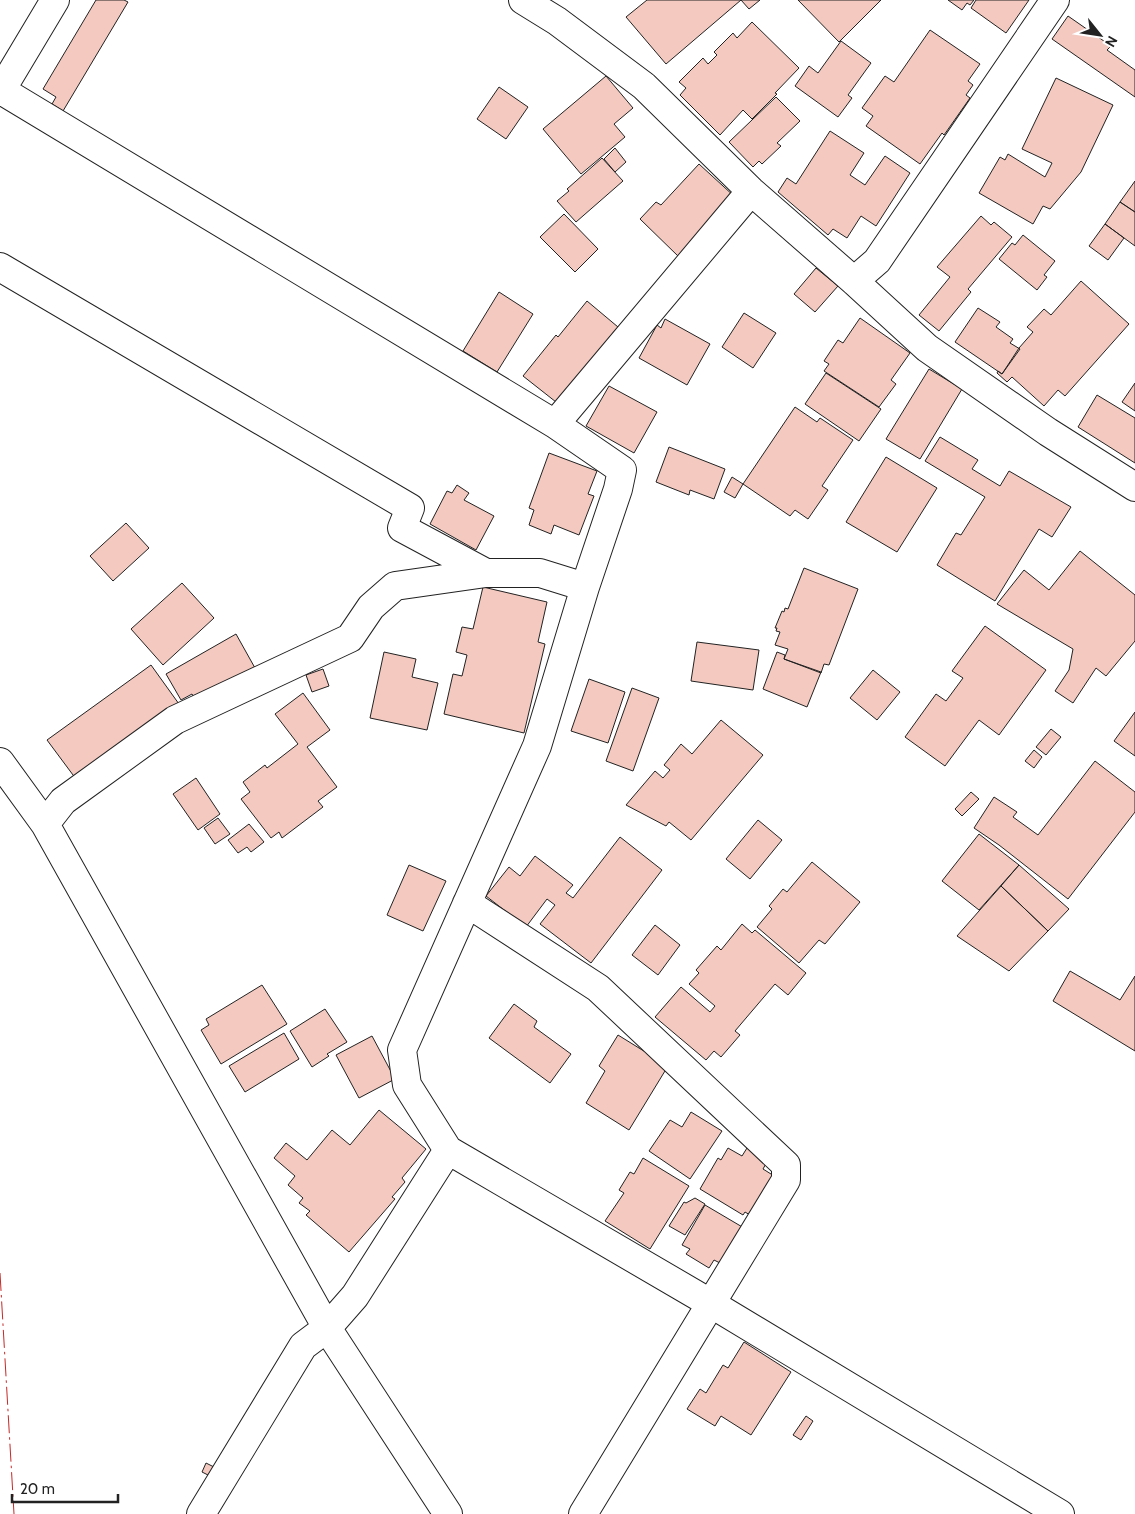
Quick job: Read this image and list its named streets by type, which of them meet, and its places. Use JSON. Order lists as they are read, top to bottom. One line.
{"scale_bar":"20 m","north":"bottom right"}
